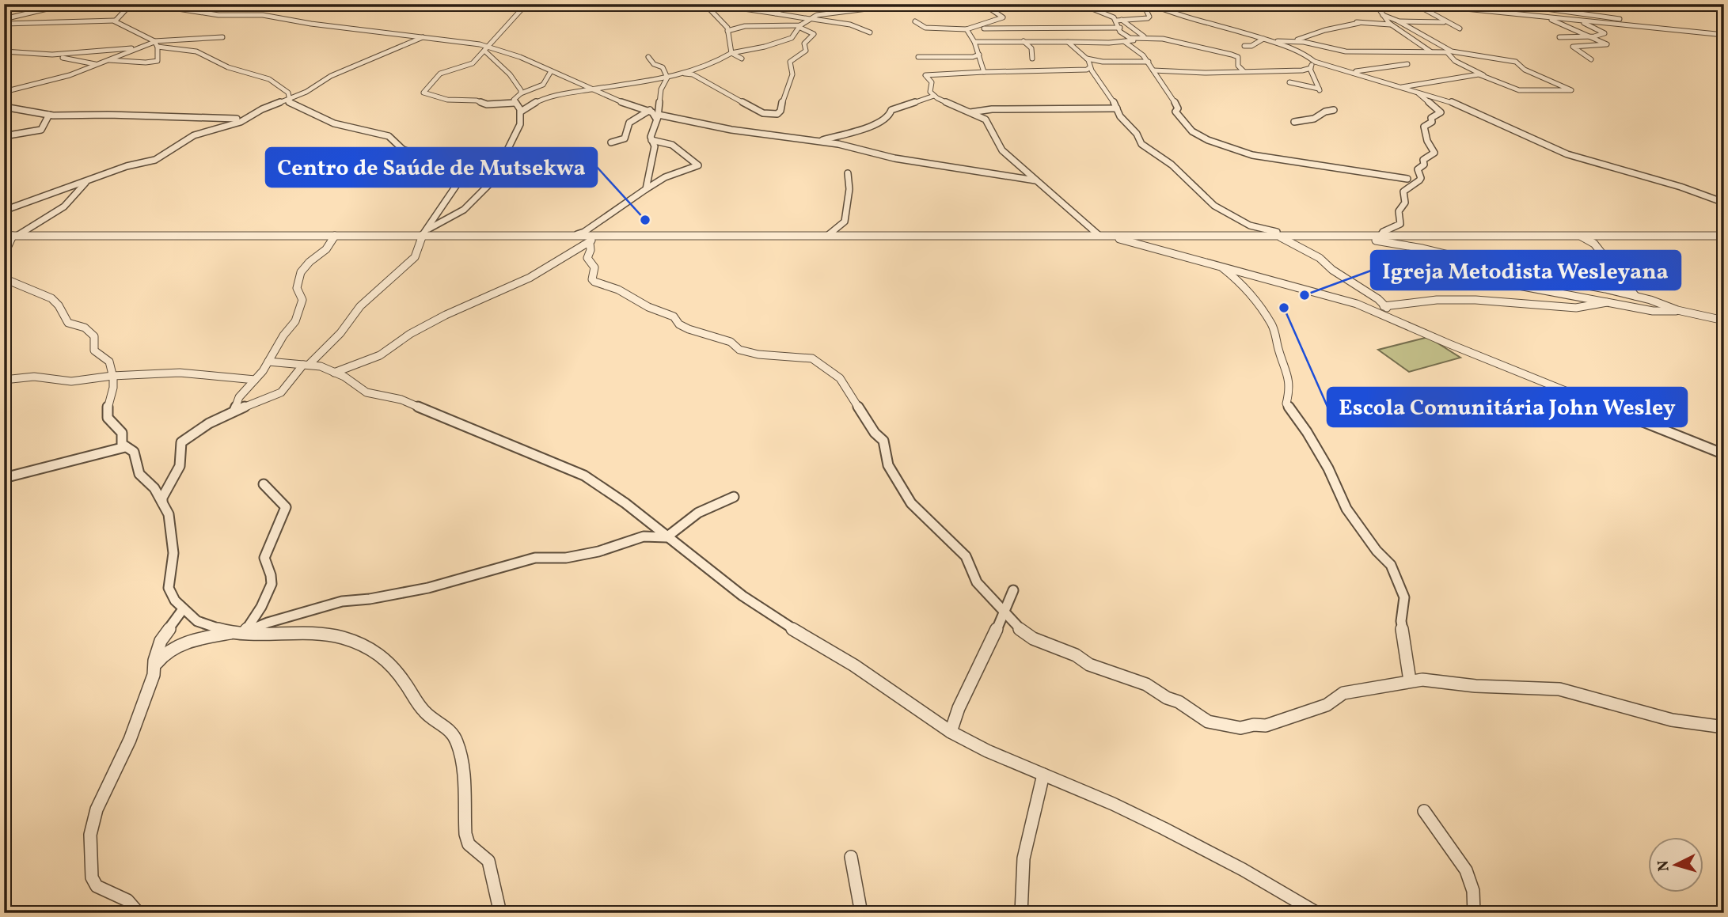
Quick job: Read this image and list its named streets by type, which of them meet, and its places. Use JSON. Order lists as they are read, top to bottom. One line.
{"places":["Centro de Saúde de Mutsekwa","Igreja Metodista Wesleyana","Escola Comunitária John Wesley"],"north":"left"}
